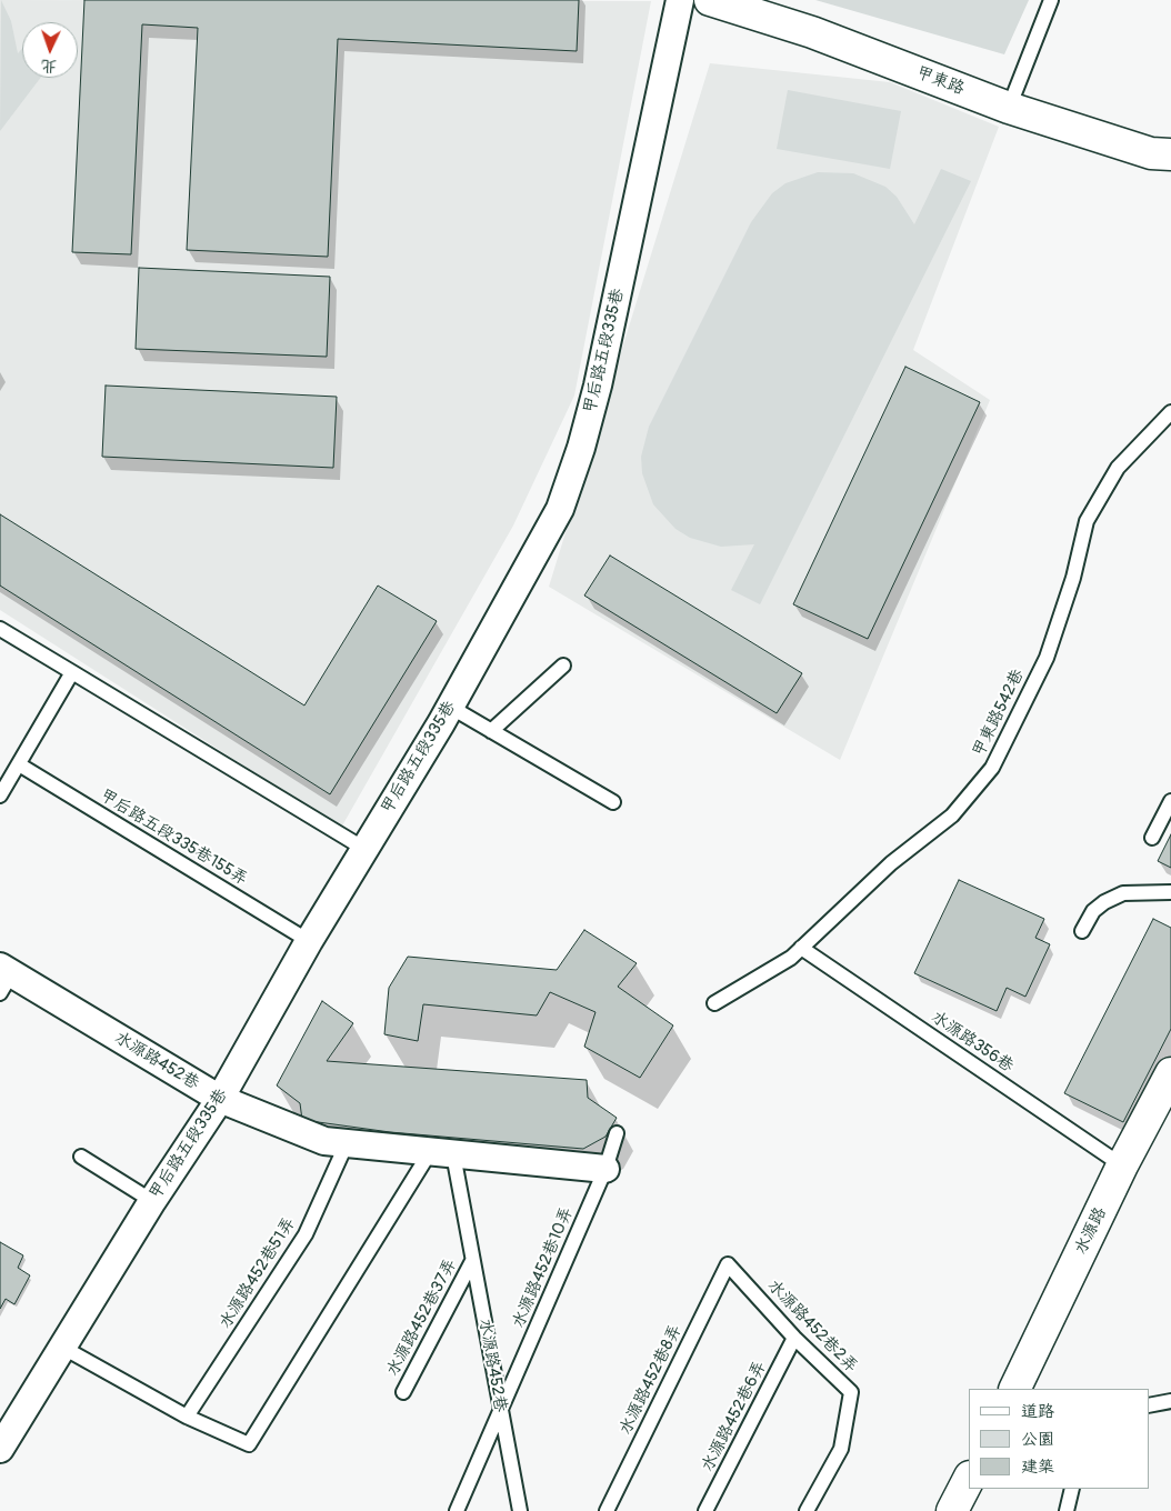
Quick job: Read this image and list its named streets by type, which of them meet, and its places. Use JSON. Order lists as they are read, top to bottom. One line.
{"streets":{"street":["甲東路","甲后路五段335巷","水源路452巷","水源路"],"lane":["甲東路542巷","甲后路五段335巷155弄","水源路356巷","水源路452巷10弄","水源路452巷51弄","水源路452巷37弄","水源路452巷2弄","水源路452巷8弄","水源路452巷6弄"]},"crossings":[["甲后路五段335巷","甲后路五段335巷155弄"],["甲后路五段335巷","水源路452巷"],["甲東路542巷","水源路356巷"],["水源路356巷","水源路"],["水源路452巷","水源路452巷10弄"],["水源路452巷","水源路452巷51弄"],["水源路452巷","水源路452巷37弄"],["水源路452巷2弄","水源路452巷8弄"],["水源路452巷2弄","水源路452巷6弄"]],"legend":["道路","公園","建築"],"north":"bottom"}
